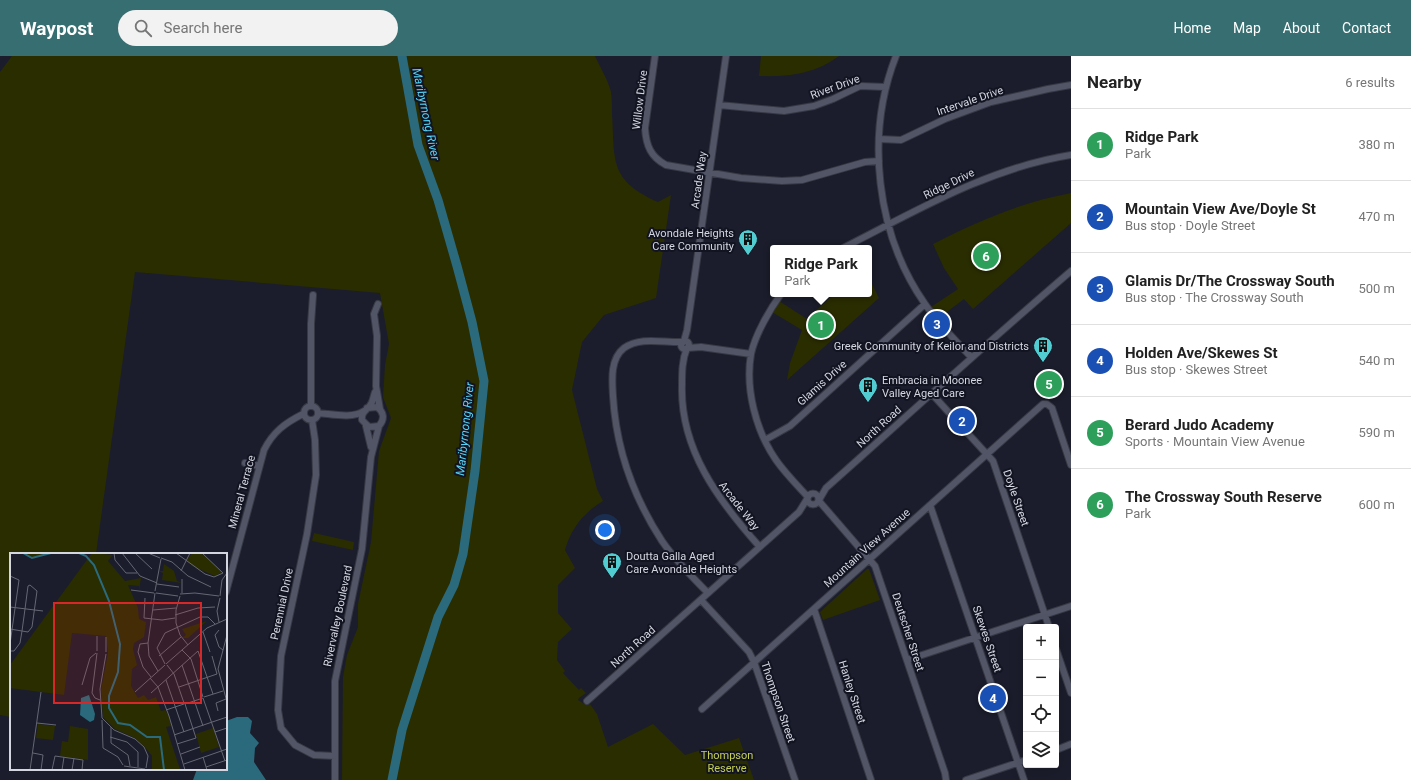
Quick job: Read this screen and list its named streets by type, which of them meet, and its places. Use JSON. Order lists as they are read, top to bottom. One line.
{"streets":{"street":["River Drive","Willow Drive","Intervale Drive","Arcade Way","Ridge Drive","Glamis Drive","North Road","Mineral Terrace","Doyle Street","Mountain View Avenue","Perennial Drive","Rivervalley Boulevard","Deutscher Street","Skewes Street","Hanley Street","Thompson Street"]},"crossings":[["River Drive","Arcade Way"],["Willow Drive","Arcade Way"],["Arcade Way","North Road"],["North Road","Doyle Street"],["North Road","Deutscher Street"],["North Road","Thompson Street"],["Mineral Terrace","Perennial Drive"],["Doyle Street","Mountain View Avenue"],["Mountain View Avenue","Deutscher Street"],["Mountain View Avenue","Skewes Street"],["Mountain View Avenue","Hanley Street"],["Mountain View Avenue","Thompson Street"],["Perennial Drive","Rivervalley Boulevard"]],"water":["Maribyrnong River"],"parks":["Thompson Reserve"],"places":{"building":["Avondale Heights Care Community","Greek Community of Keilor and Districts","Embracia in Moonee Valley Aged Care","Doutta Galla Aged Care Avondale Heights"]},"page":{"header":"Waypost","search":"Search here","nav":["Home","Map","About","Contact"],"heading":["Nearby","6 results"],"list":[{"mark":"1","name":"Ridge Park","note":"Park","value":"380 m"},{"mark":"2","name":"Mountain View Ave/Doyle St","note":"Bus stop · Doyle Street","value":"470 m"},{"mark":"3","name":"Glamis Dr/The Crossway South","note":"Bus stop · The Crossway South","value":"500 m"},{"mark":"4","name":"Holden Ave/Skewes St","note":"Bus stop · Skewes Street","value":"540 m"},{"mark":"5","name":"Berard Judo Academy","note":"Sports · Mountain View Avenue","value":"590 m"},{"mark":"6","name":"The Crossway South Reserve","note":"Park","value":"600 m"}],"pins":["6","3","1","5","2","4"],"popup":["Ridge Park","Park"],"map_buttons":["+","−"]}}
